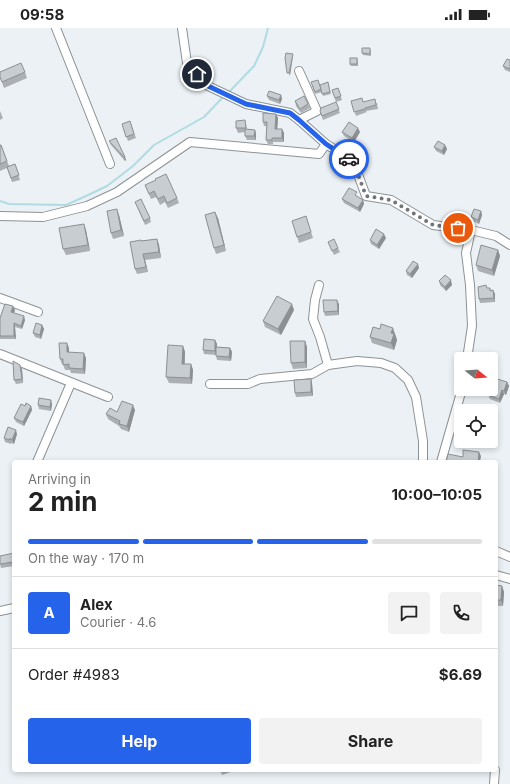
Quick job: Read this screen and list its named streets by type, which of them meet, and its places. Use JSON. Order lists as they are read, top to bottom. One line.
{"north":"right","page":{"status":"09:58","heading":["2 min","Arriving in","10:00–10:05"],"panel":["Alex","Courier · 4.6","Order #4983","$6.69"],"bar":"On the way · 170 m","round":"A","buttons":["Help","Share"]}}
